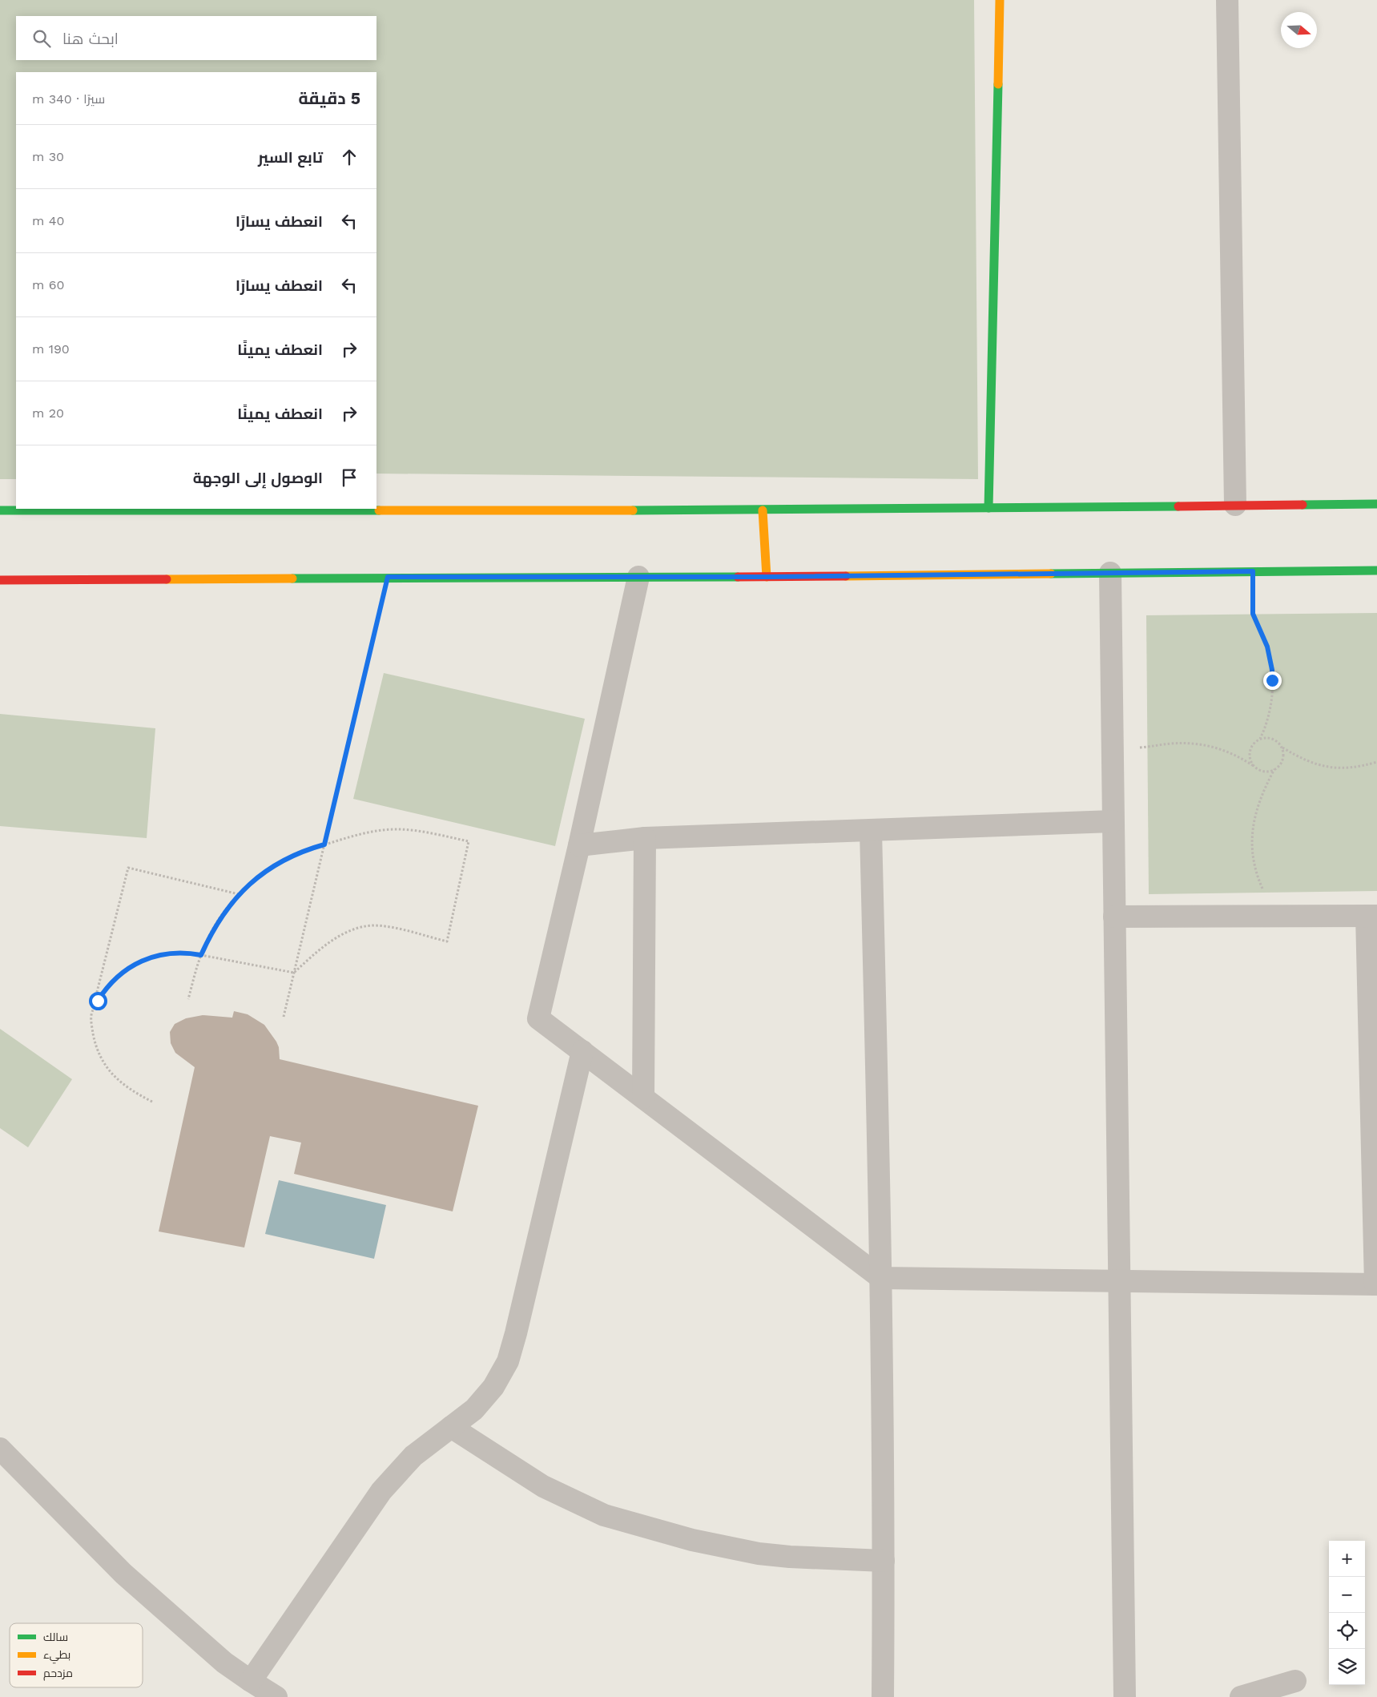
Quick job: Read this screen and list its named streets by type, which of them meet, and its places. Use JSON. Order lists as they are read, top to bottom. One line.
{"legend":["سالك","بطيء","مزدحم"],"north":"right","page":{"search":"ابحث هنا","heading":["5 دقيقة","سيرًا · 340 m"],"list":[["تابع السير","30 m"],["انعطف يسارًا","40 m"],["انعطف يسارًا","60 m"],["انعطف يمينًا","190 m"],["انعطف يمينًا","20 m"],"الوصول إلى الوجهة"],"map_buttons":["+","−"]}}
